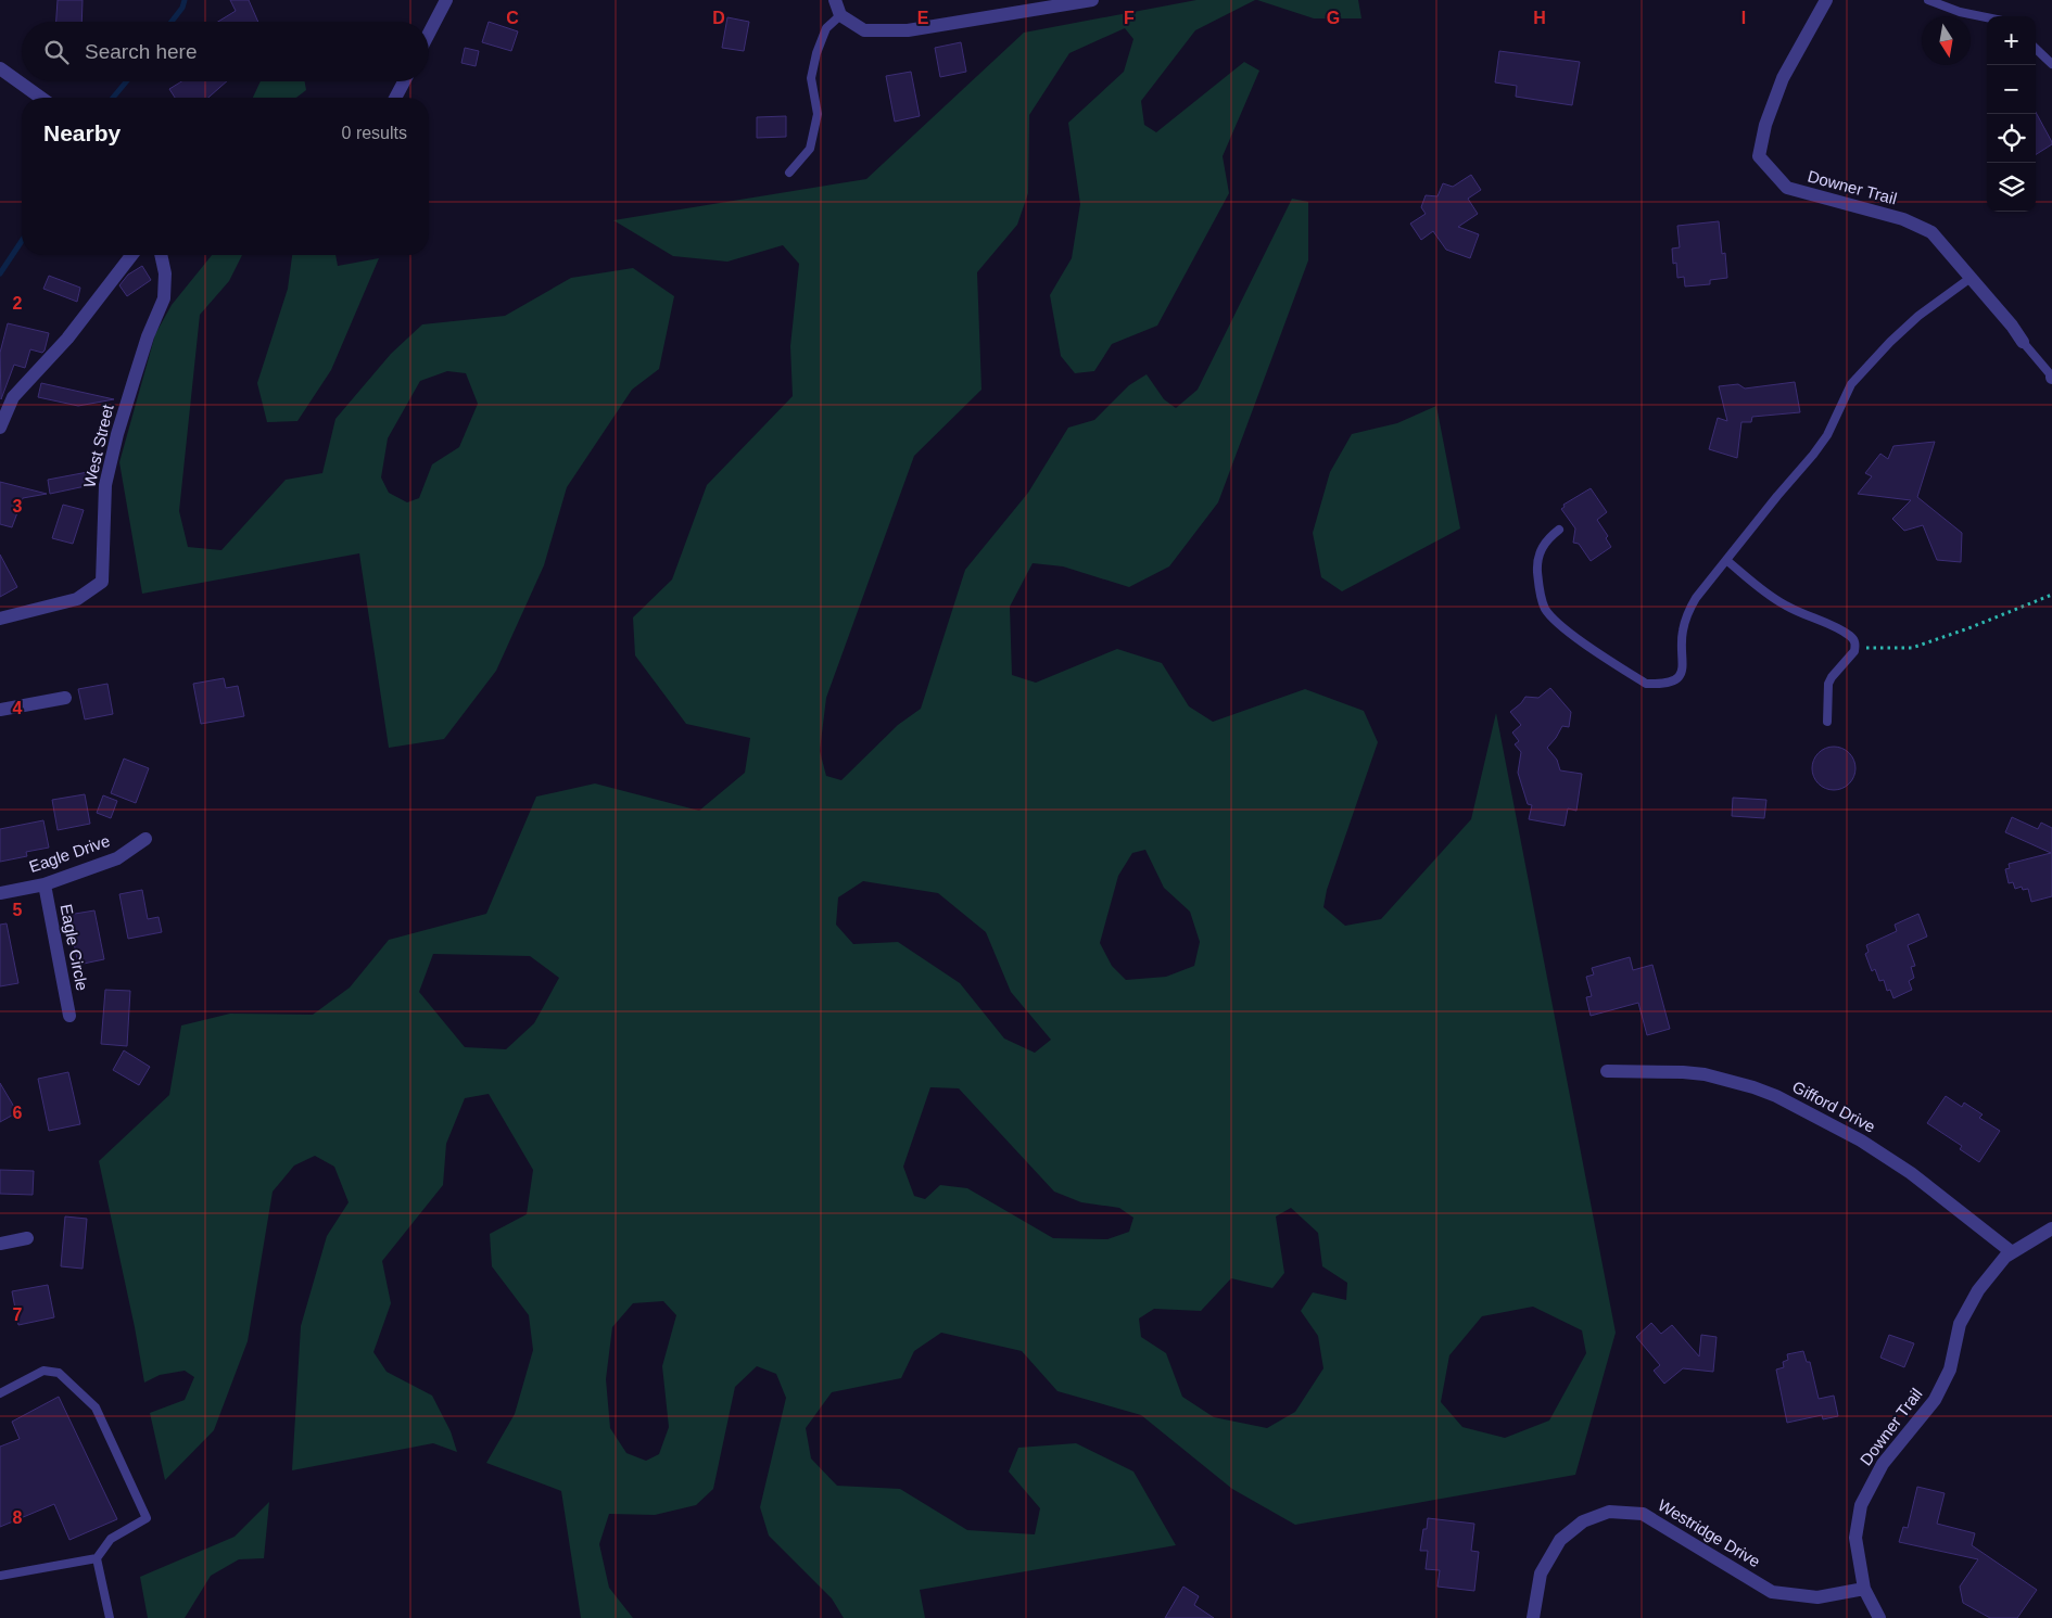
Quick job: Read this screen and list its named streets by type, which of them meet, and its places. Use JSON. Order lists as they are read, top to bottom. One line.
{"streets":{"street":["Downer Trail","West Street","Eagle Drive","Eagle Circle","Gifford Drive","Westridge Drive"]},"crossings":[["Downer Trail","Gifford Drive"],["Downer Trail","Westridge Drive"],["Eagle Drive","Eagle Circle"]],"north":"bottom","page":{"map_buttons":["+","−"],"search":"Search here","heading":["Nearby","0 results"]},"grid":{"columns":["C","D","E","F","G","H","I"],"rows":["2","3","4","5","6","7","8"]}}
